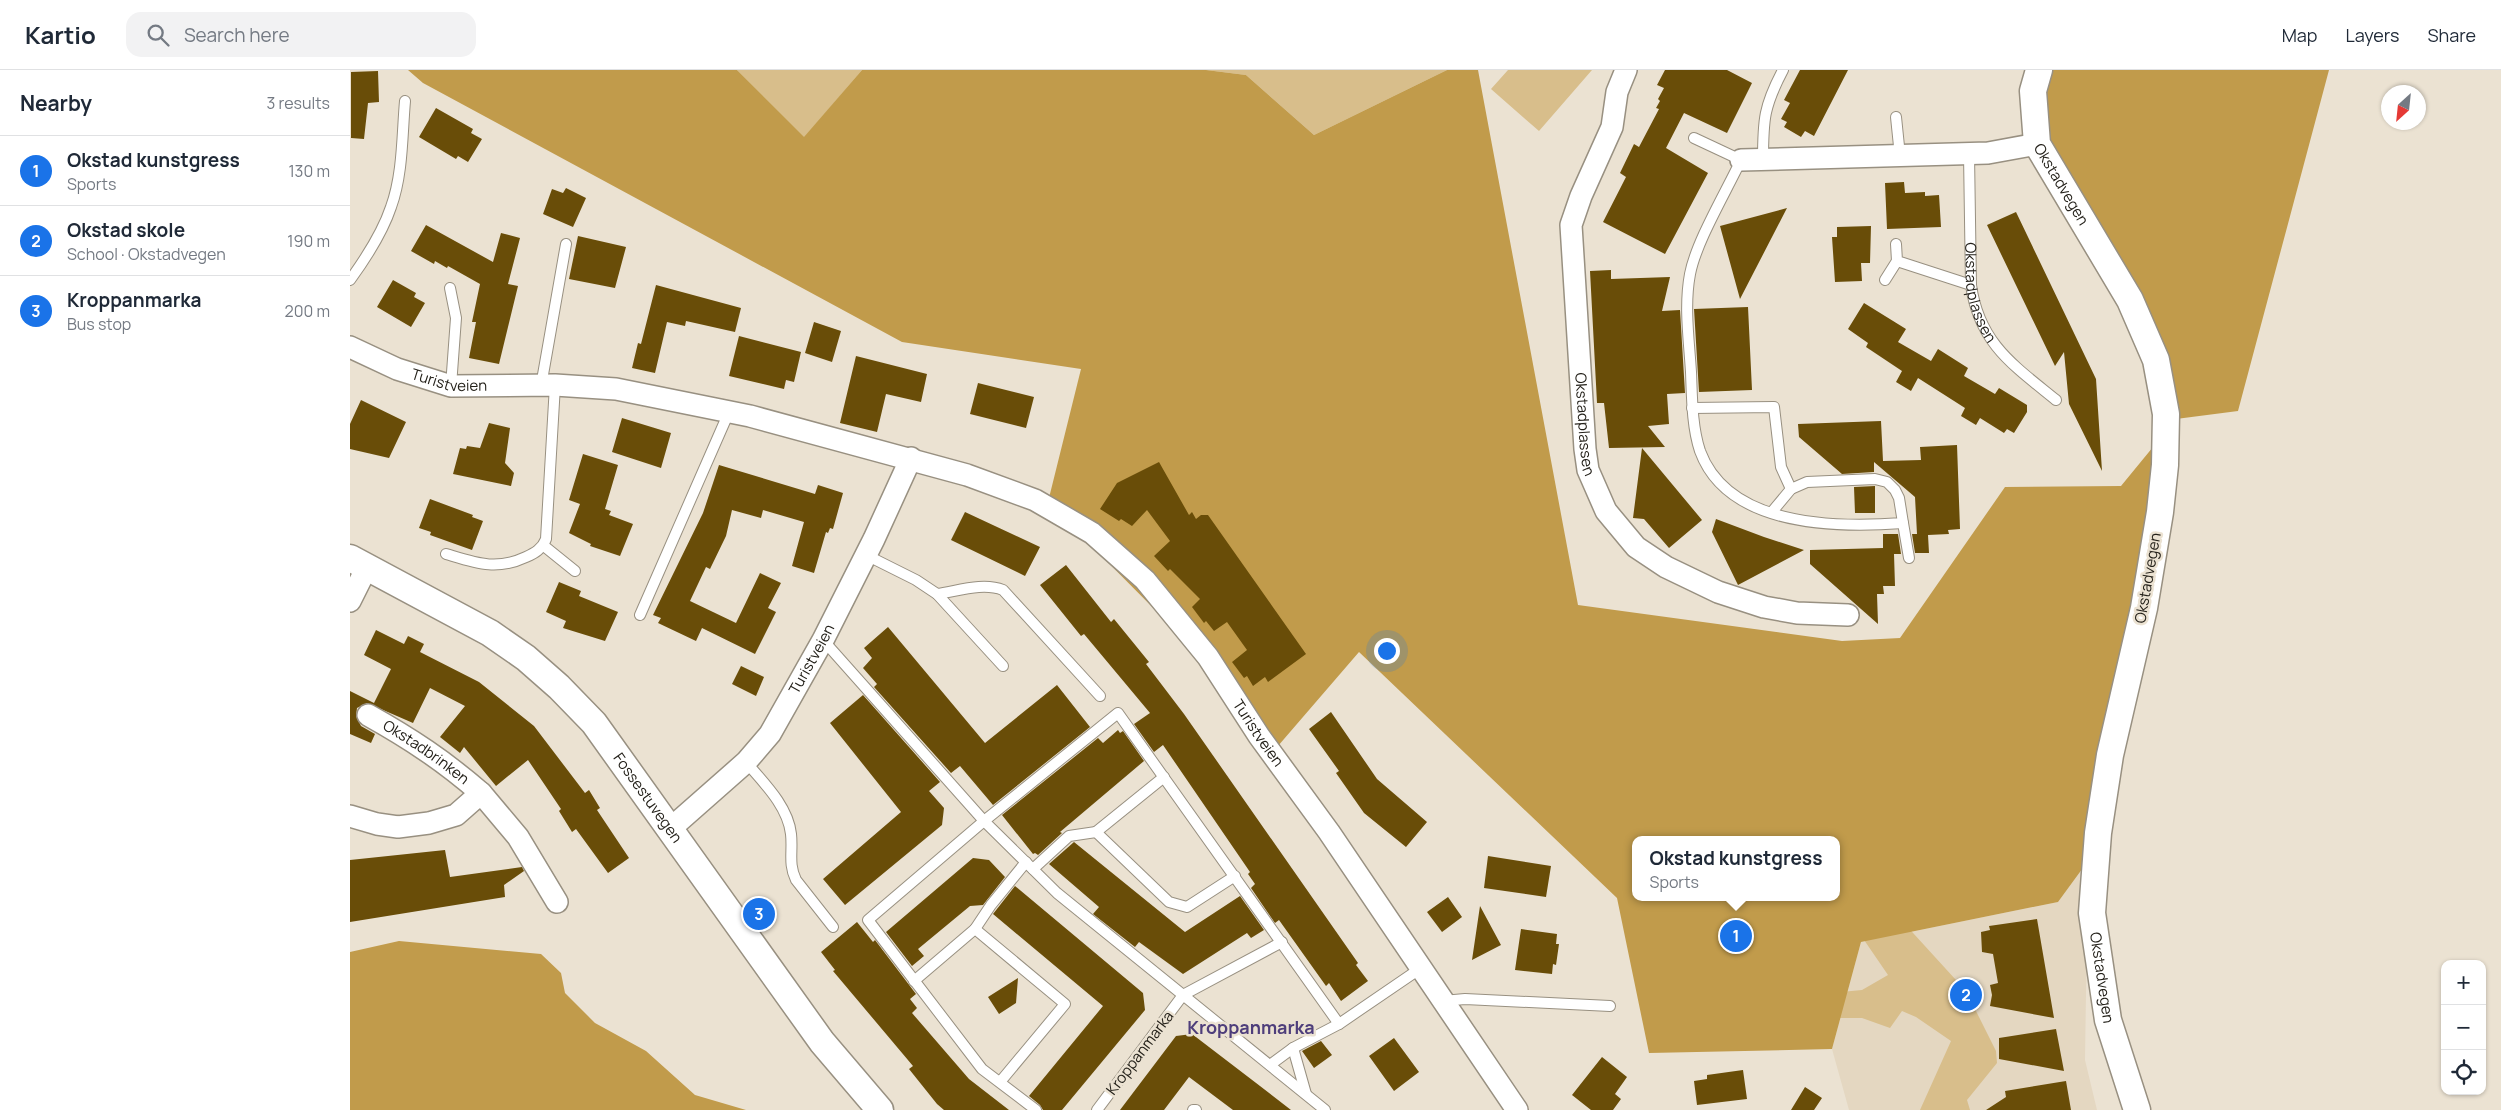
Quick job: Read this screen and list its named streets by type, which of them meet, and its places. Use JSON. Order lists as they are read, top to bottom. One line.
{"streets":{"street":["Okstadvegen","Okstadplassen","Turistveien","Okstadbrinken","Fossestuvegen"],"lane":["Kroppanmarka"]},"crossings":[["Turistveien","Fossestuvegen"],["Turistveien","Kroppanmarka"]],"districts":["Kroppanmarka"],"north":"bottom left","page":{"header":"Kartio","search":"Search here","nav":["Map","Layers","Share"],"heading":["Nearby","3 results"],"list":[{"mark":"1","name":"Okstad kunstgress","note":"Sports","value":"130 m"},{"mark":"2","name":"Okstad skole","note":"School · Okstadvegen","value":"190 m"},{"mark":"3","name":"Kroppanmarka","note":"Bus stop","value":"200 m"}],"popup":["Okstad kunstgress","Sports"],"pins":["3","1","2"],"map_buttons":["+","−"]}}
